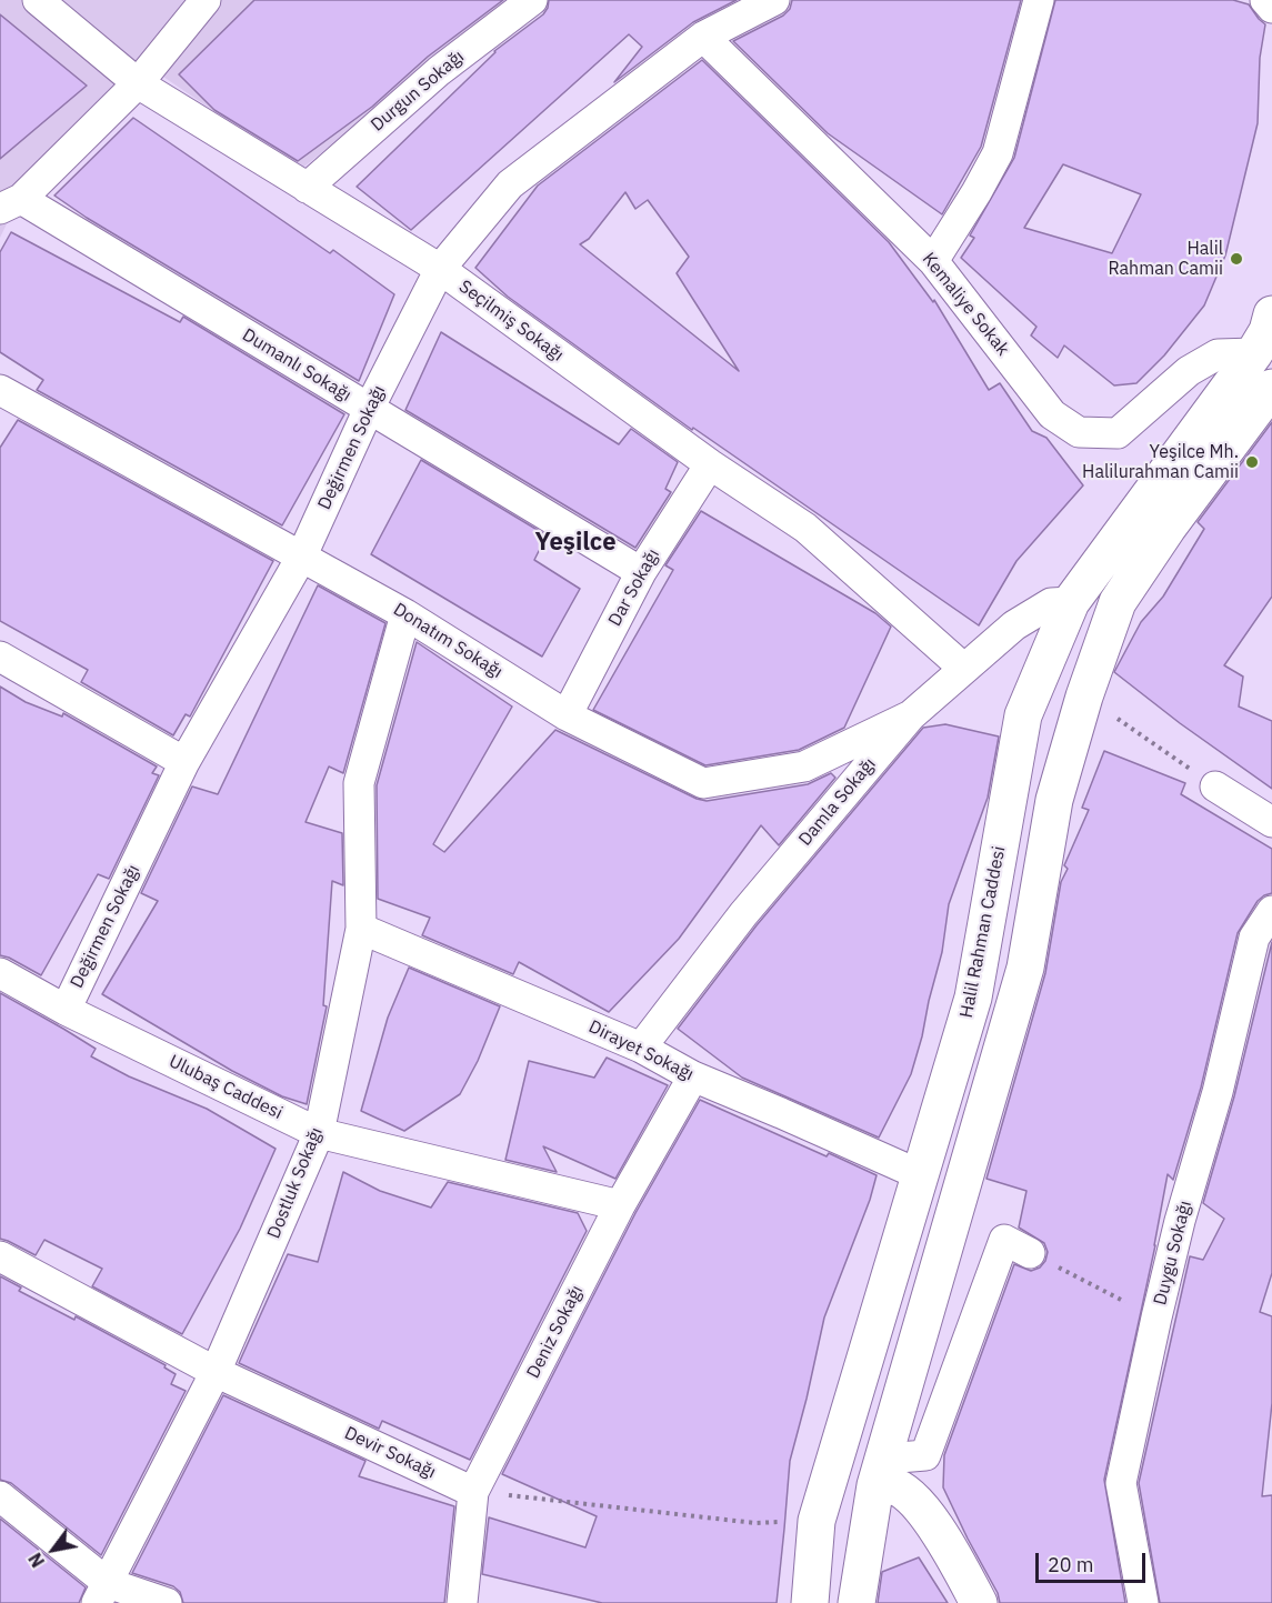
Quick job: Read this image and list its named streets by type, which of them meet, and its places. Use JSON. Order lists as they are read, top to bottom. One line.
{"streets":{"street":["Durgun Sokağı","Kemaliye Sokak","Seçilmiş Sokağı","Dumanlı Sokağı","Değirmen Sokağı","Dar Sokağı","Donatım Sokağı","Damla Sokağı","Halil Rahman Caddesi","Dirayet Sokağı","Ulubaş Caddesi","Dostluk Sokağı","Duygu Sokağı","Deniz Sokağı","Devir Sokağı"]},"crossings":[["Durgun Sokağı","Seçilmiş Sokağı"],["Kemaliye Sokak","Değirmen Sokağı"],["Kemaliye Sokak","Halil Rahman Caddesi"],["Seçilmiş Sokağı","Değirmen Sokağı"],["Seçilmiş Sokağı","Dar Sokağı"],["Seçilmiş Sokağı","Damla Sokağı"],["Dumanlı Sokağı","Değirmen Sokağı"],["Dumanlı Sokağı","Dar Sokağı"],["Değirmen Sokağı","Donatım Sokağı"],["Değirmen Sokağı","Ulubaş Caddesi"],["Dar Sokağı","Donatım Sokağı"],["Donatım Sokağı","Damla Sokağı"],["Donatım Sokağı","Dostluk Sokağı"],["Damla Sokağı","Halil Rahman Caddesi"],["Damla Sokağı","Dirayet Sokağı"],["Halil Rahman Caddesi","Dirayet Sokağı"],["Dirayet Sokağı","Dostluk Sokağı"],["Dirayet Sokağı","Deniz Sokağı"],["Ulubaş Caddesi","Dostluk Sokağı"],["Ulubaş Caddesi","Deniz Sokağı"],["Dostluk Sokağı","Devir Sokağı"],["Deniz Sokağı","Devir Sokağı"]],"districts":["Yeşilce"],"places":["Halil Rahman Camii","Yeşilce Mh. Halilurahman Camii"],"scale_bar":"20 m","north":"bottom left"}
